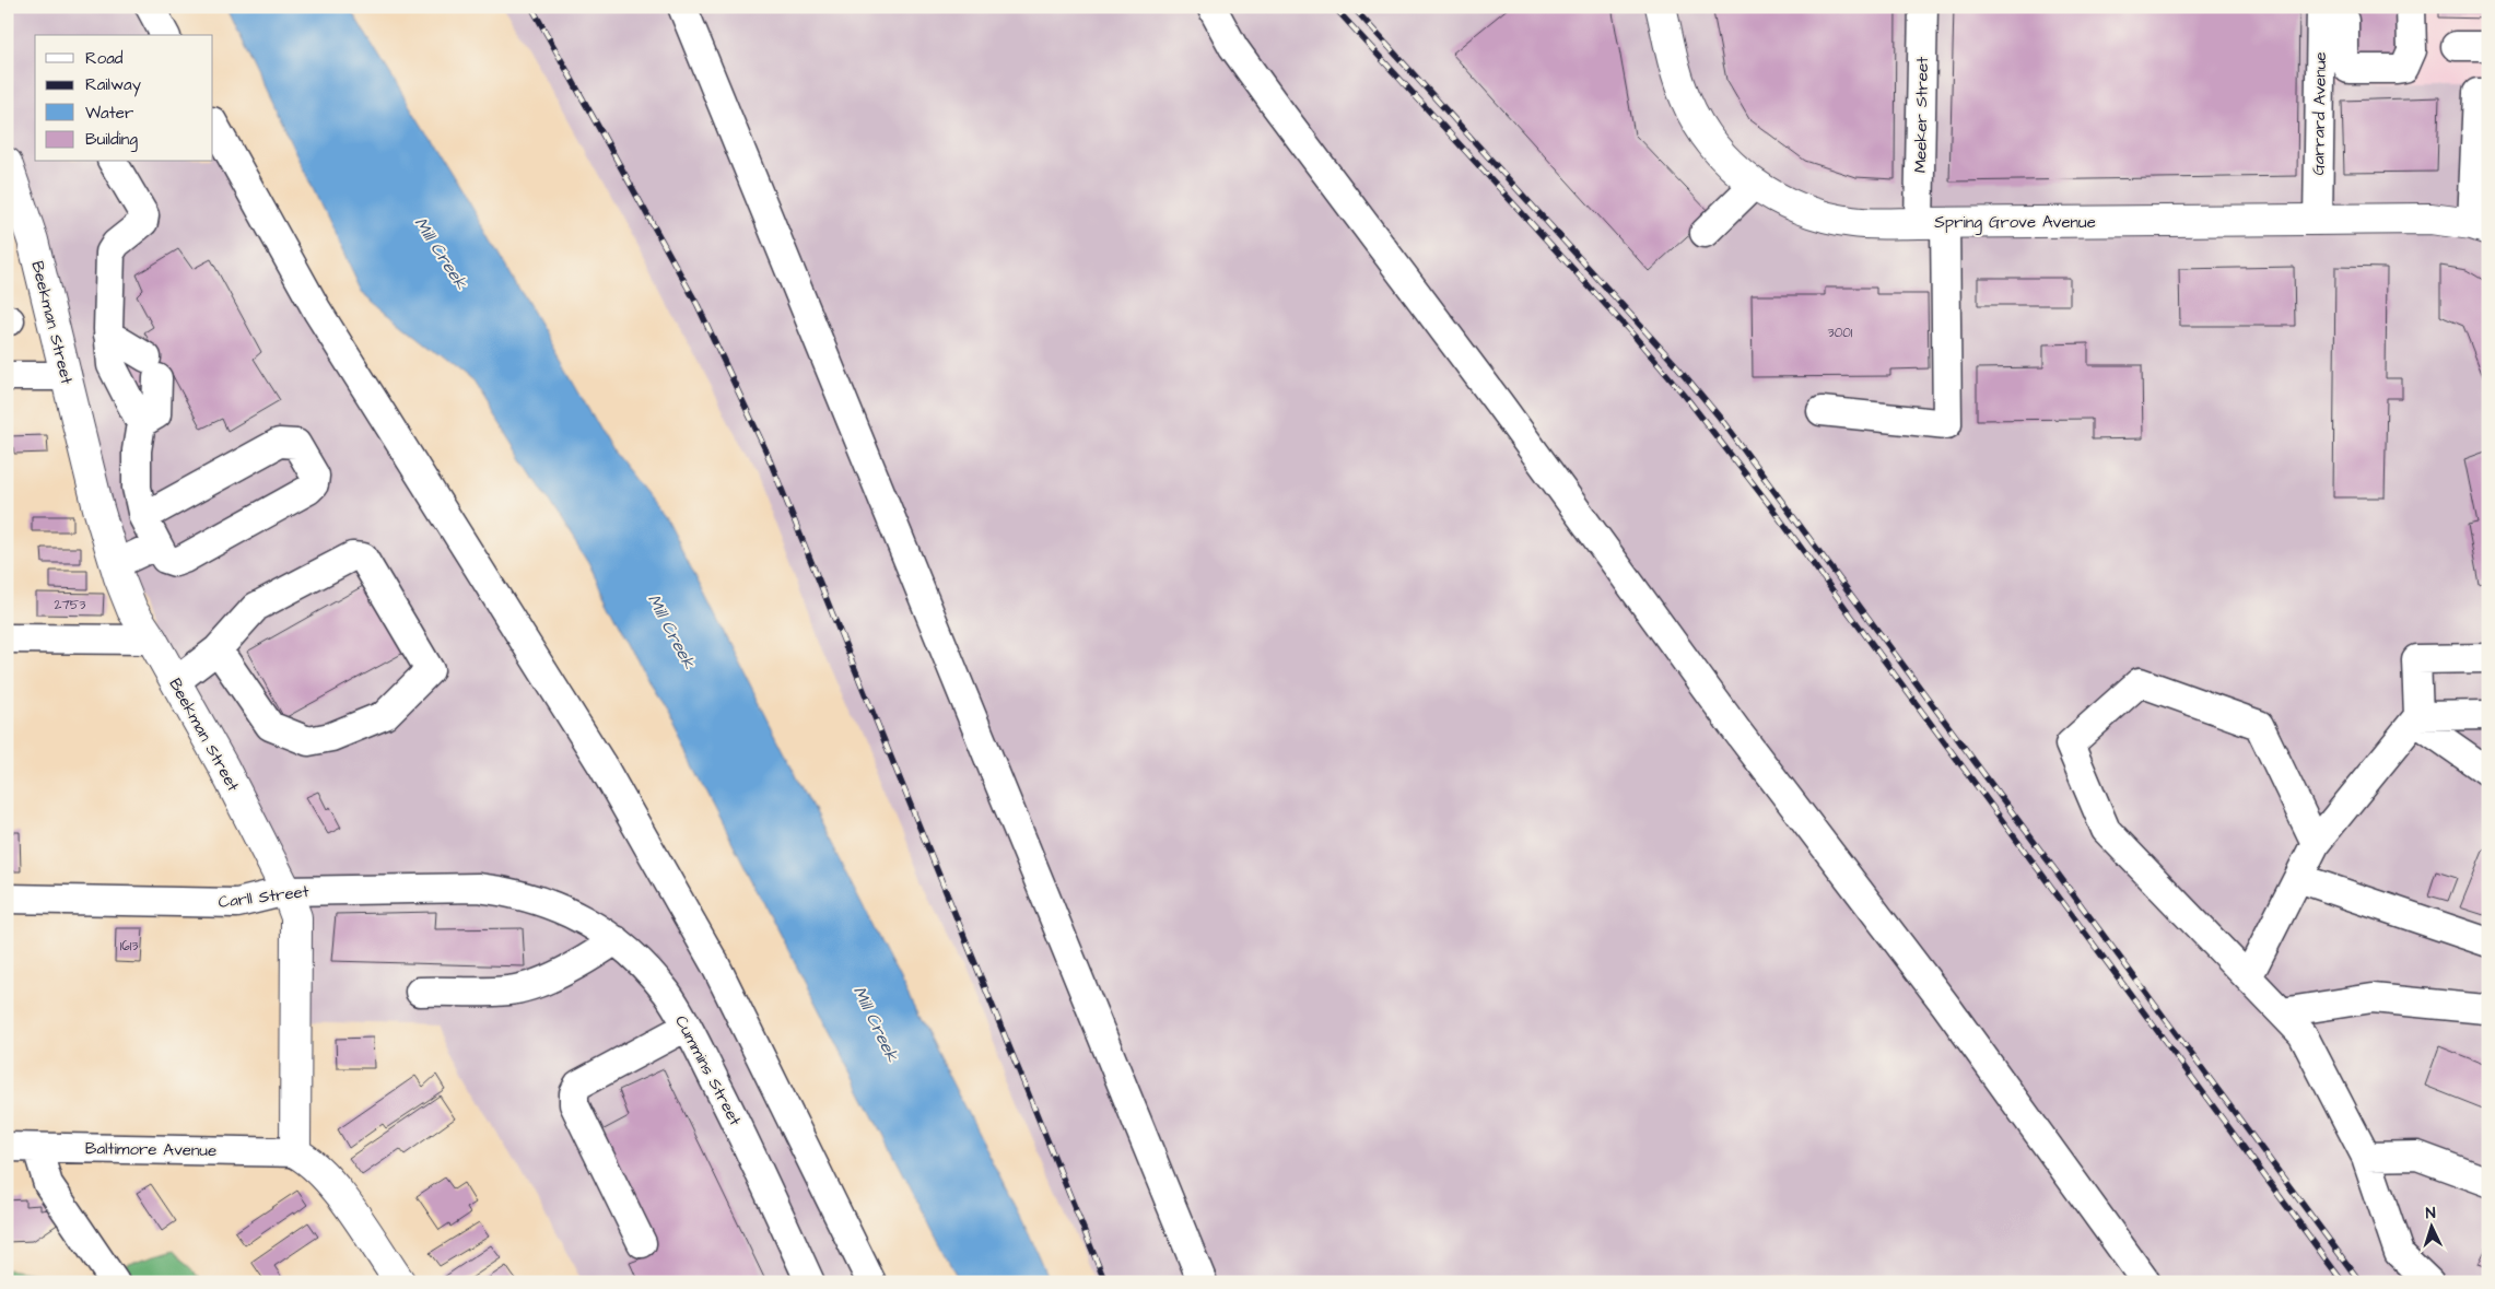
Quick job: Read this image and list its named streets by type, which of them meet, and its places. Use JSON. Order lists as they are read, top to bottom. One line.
{"streets":{"main road":["Spring Grove Avenue","Beekman Street"],"street":["Garrard Avenue","Meeker Street","Carll Street","Cummins Street","Baltimore Avenue"]},"crossings":[["Garrard Avenue","Spring Grove Avenue"],["Meeker Street","Spring Grove Avenue"],["Beekman Street","Carll Street"],["Beekman Street","Baltimore Avenue"],["Carll Street","Cummins Street"]],"water":["Mill Creek"],"house_numbers":["3001","2753","1613"],"legend":["Road","Railway","Water","Building"],"north":"top"}
